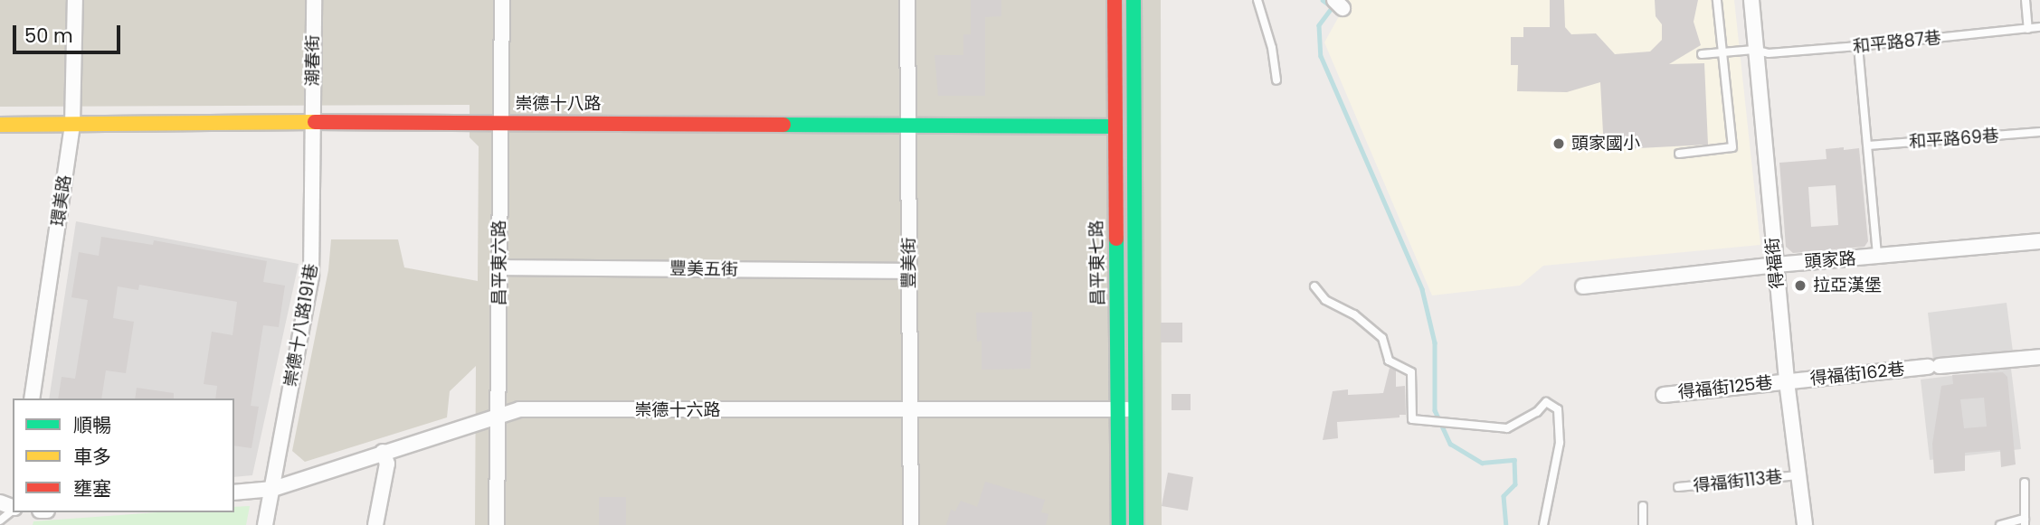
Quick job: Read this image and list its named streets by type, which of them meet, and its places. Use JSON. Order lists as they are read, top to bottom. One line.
{"streets":{"street":["潮春街","崇德十八路","環美路","頭家路","昌平東六路","豐美街","昌平東七路","得福街","豐美五街","崇德十八路191巷","得福街162巷","得福街125巷","崇德十六路"],"lane":["和平路87巷","和平路69巷","得福街113巷"]},"crossings":[["和平路87巷","得福街"],["潮春街","崇德十八路"],["潮春街","崇德十八路191巷"],["崇德十八路","環美路"],["崇德十八路","昌平東六路"],["崇德十八路","豐美街"],["崇德十八路","昌平東七路"],["崇德十八路","崇德十八路191巷"],["頭家路","得福街"],["昌平東六路","豐美五街"],["昌平東六路","崇德十六路"],["豐美街","豐美五街"],["豐美街","崇德十六路"],["昌平東七路","崇德十六路"],["得福街","得福街162巷"],["得福街","得福街125巷"],["得福街","得福街113巷"],["崇德十八路191巷","崇德十六路"],["得福街162巷","得福街125巷"]],"places":["頭家國小","拉亞漢堡"],"legend":["順暢","車多","壅塞"],"scale_bar":"50 m"}
